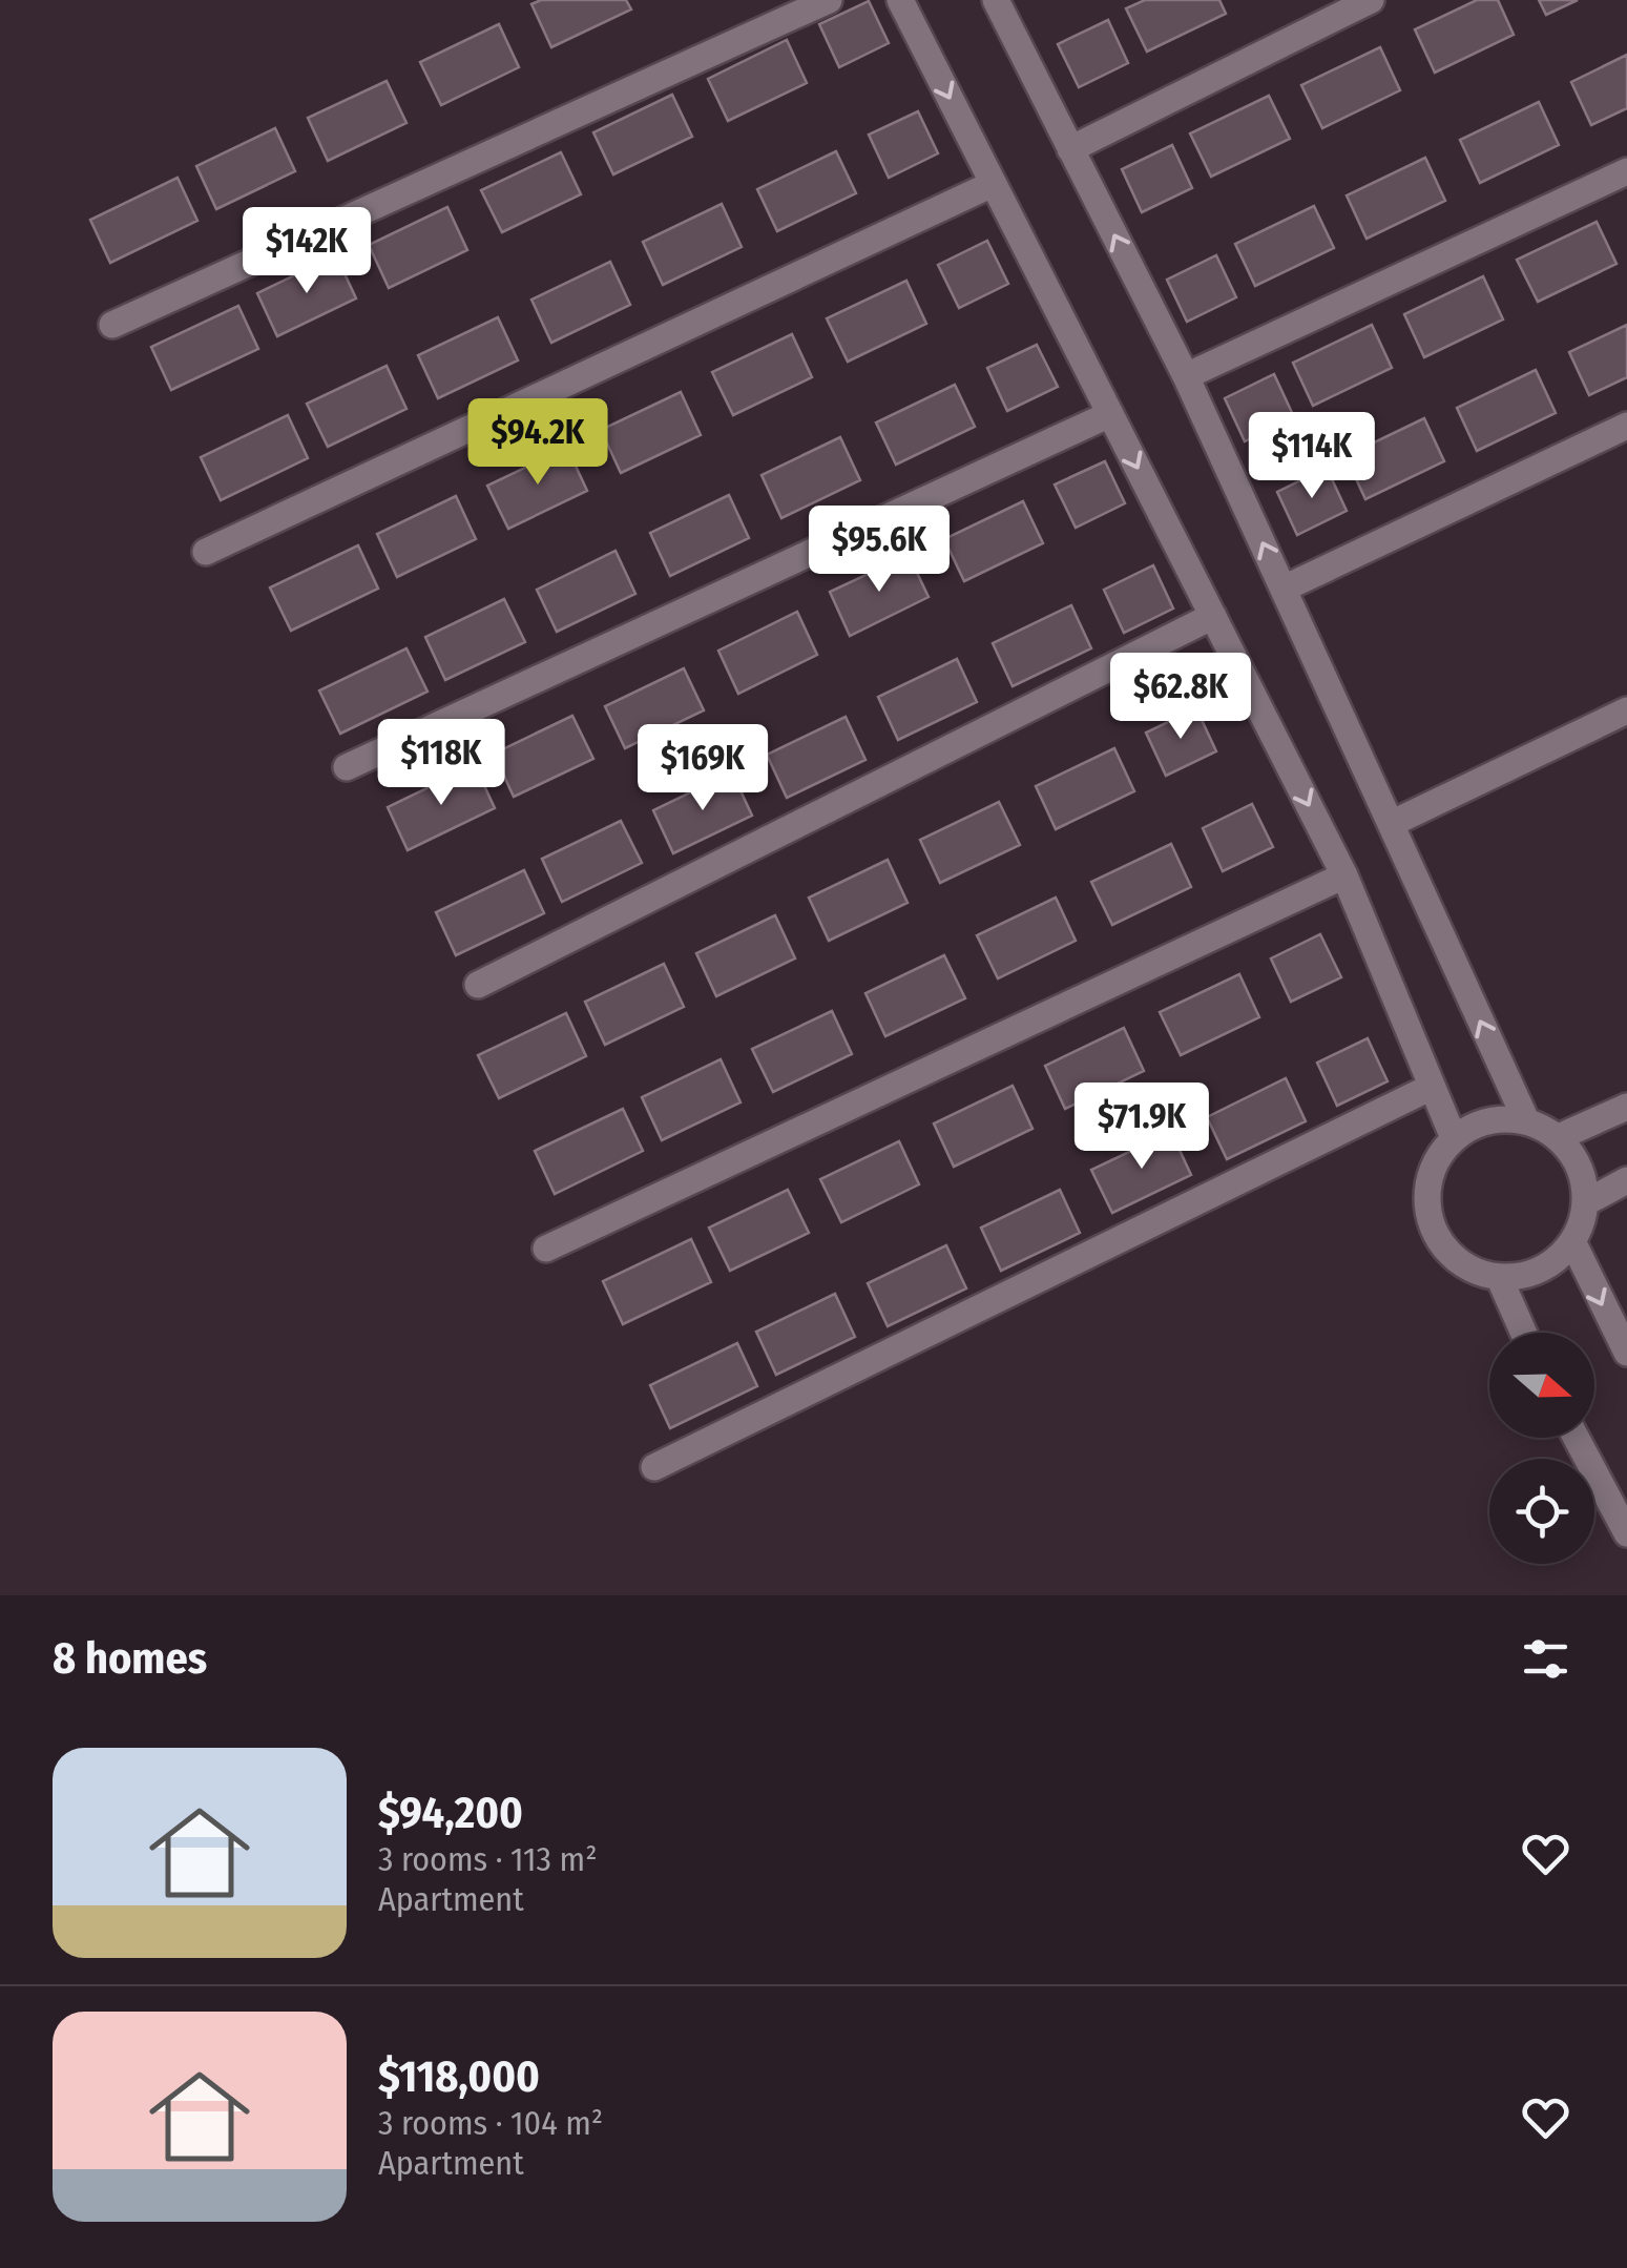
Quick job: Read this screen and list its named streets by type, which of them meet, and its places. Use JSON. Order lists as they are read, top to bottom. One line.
{"north":"right","page":{"price":["$142K","$94.2K","$114K","$95.6K","$62.8K","$118K","$169K","$71.9K"],"heading":"8 homes","list":[{"name":"$94,200","note":"3 rooms · 113 m² · Apartment"},{"name":"$118,000","note":"3 rooms · 104 m² · Apartment"}]}}
